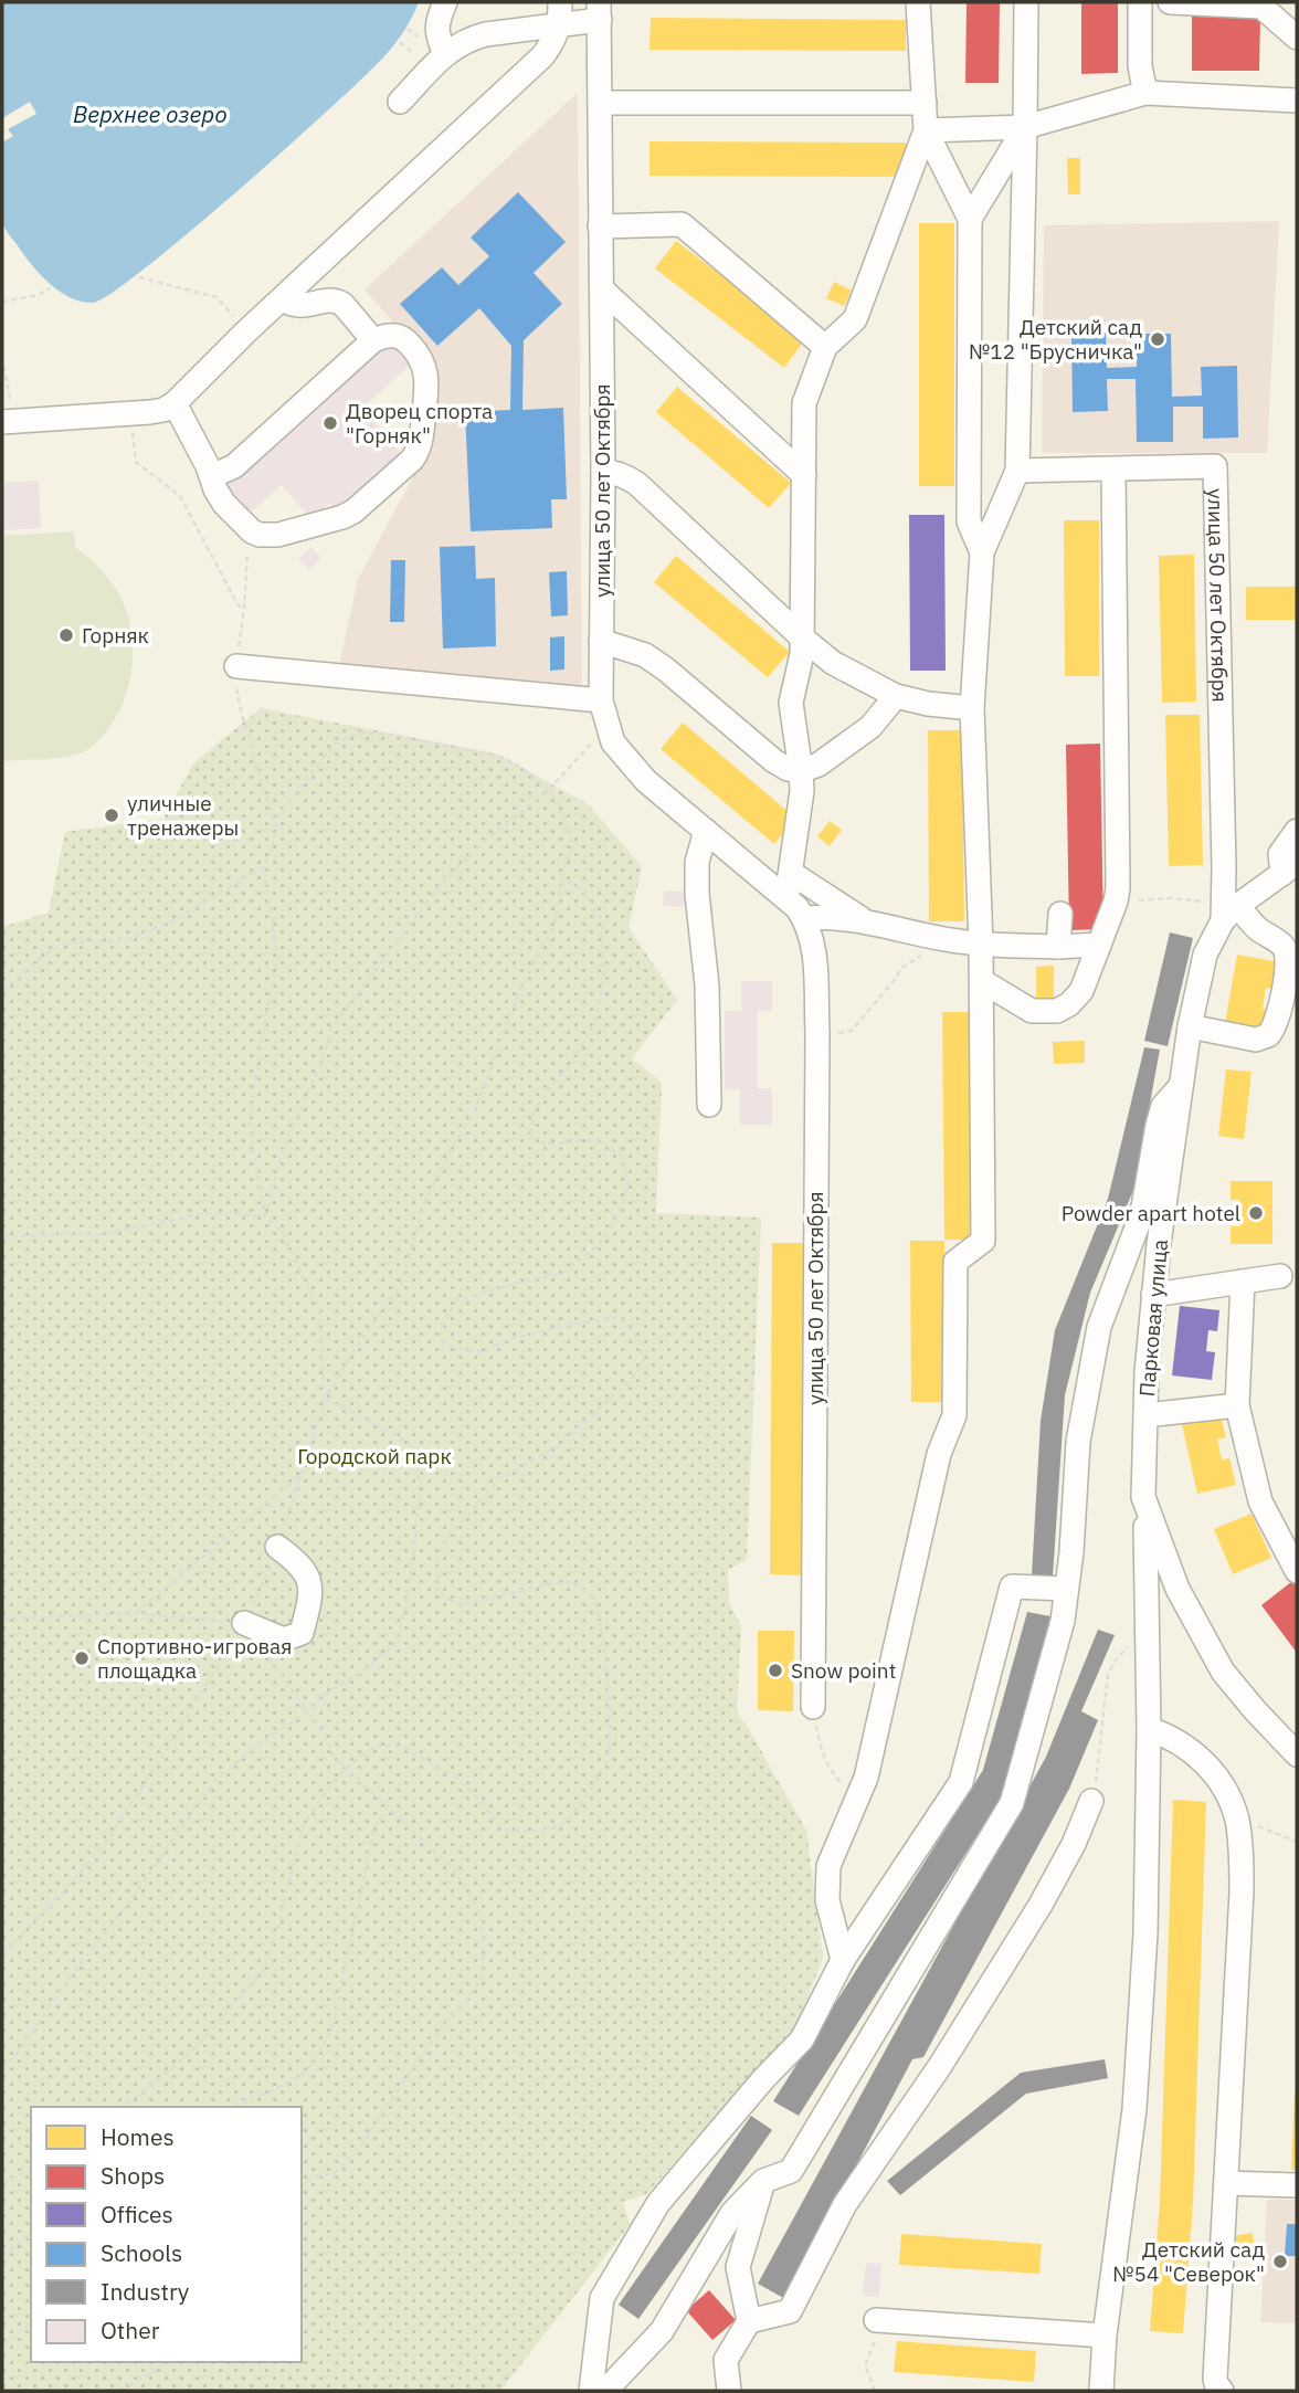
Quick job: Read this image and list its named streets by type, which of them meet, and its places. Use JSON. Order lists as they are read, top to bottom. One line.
{"streets":{"street":["улица 50 лет Октября","Парковая улица"]},"crossings":[["улица 50 лет Октября","Парковая улица"]],"water":["Верхнее озеро"],"parks":["Городской парк"],"places":["Детский сад №12 \"Брусничка\"","Дворец спорта \"Горняк\"","Горняк","уличные тренажеры","Powder apart hotel","Спортивно-игровая площадка","Snow point","Детский сад №54 \"Северок\""],"legend":["Homes","Shops","Offices","Schools","Industry","Other"]}
